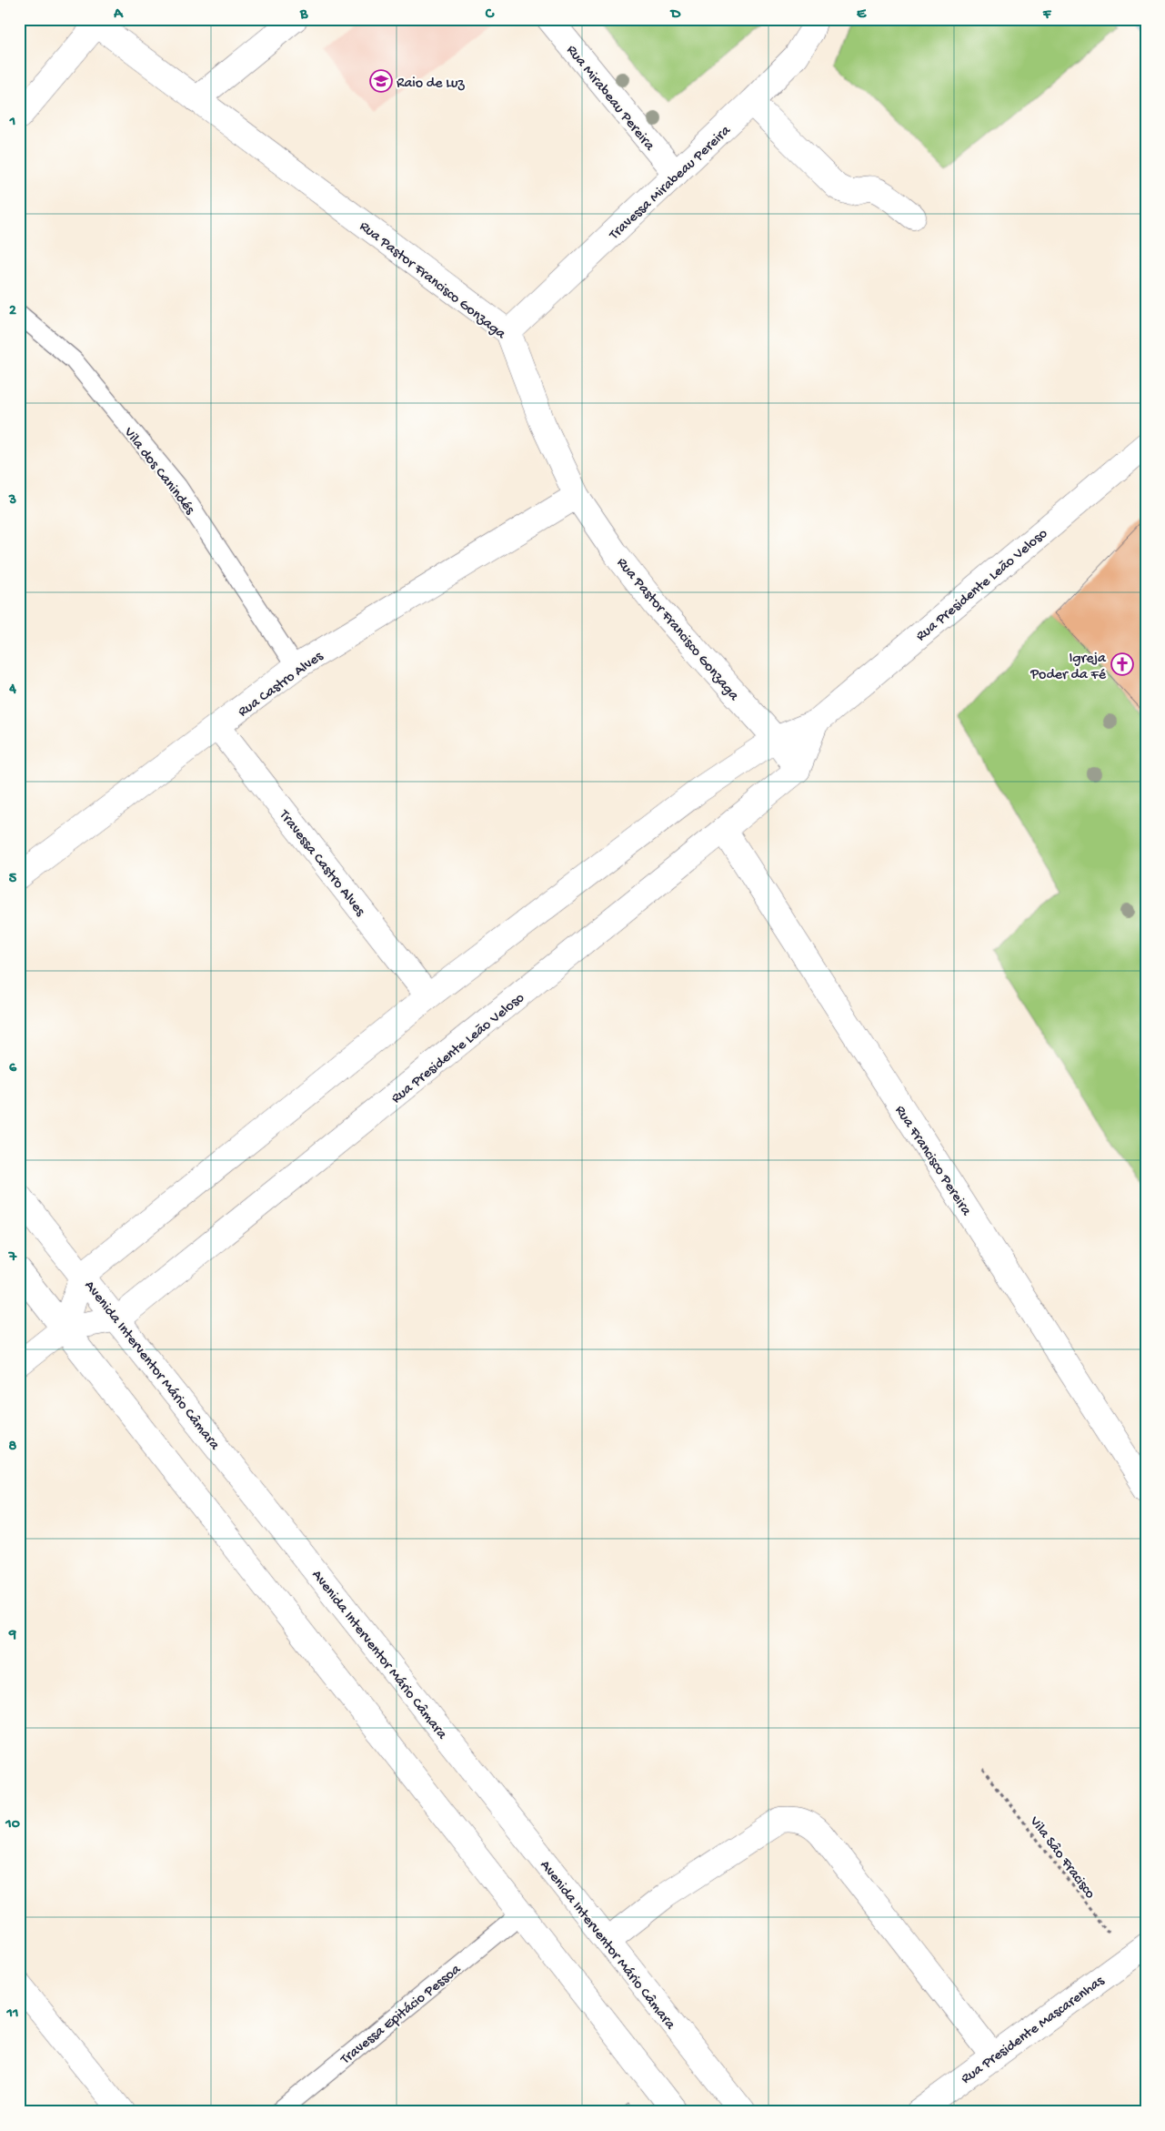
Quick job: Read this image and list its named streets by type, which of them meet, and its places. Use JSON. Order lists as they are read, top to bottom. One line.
{"streets":{"street":["Rua Mirabeau Pereira","Travessa Mirabeau Pereira","Rua Pastor Francisco Gonzaga","Rua Presidente Leão Veloso","Rua Castro Alves","Travessa Castro Alves","Rua Francisco Pereira","Avenida Interventor Mário Câmara","Rua Presidente Mascarenhas"],"lane":["Vila dos Canindés","Travessa Epitácio Pessoa"],"path":["Vila Sâo Fracisco"]},"crossings":[["Rua Mirabeau Pereira","Travessa Mirabeau Pereira"],["Travessa Mirabeau Pereira","Rua Pastor Francisco Gonzaga"],["Rua Pastor Francisco Gonzaga","Rua Presidente Leão Veloso"],["Rua Pastor Francisco Gonzaga","Rua Castro Alves"],["Vila dos Canindés","Rua Castro Alves"],["Rua Presidente Leão Veloso","Travessa Castro Alves"],["Rua Presidente Leão Veloso","Rua Francisco Pereira"],["Rua Presidente Leão Veloso","Avenida Interventor Mário Câmara"],["Rua Castro Alves","Travessa Castro Alves"],["Vila Sâo Fracisco","Rua Presidente Mascarenhas"]],"places":{"school or university":["Raio de Luz"],"church":["Igreja Poder da Fé"]},"grid":{"columns":["A","B","C","D","E","F"],"rows":["1","2","3","4","5","6","7","8","9","10","11"]}}
